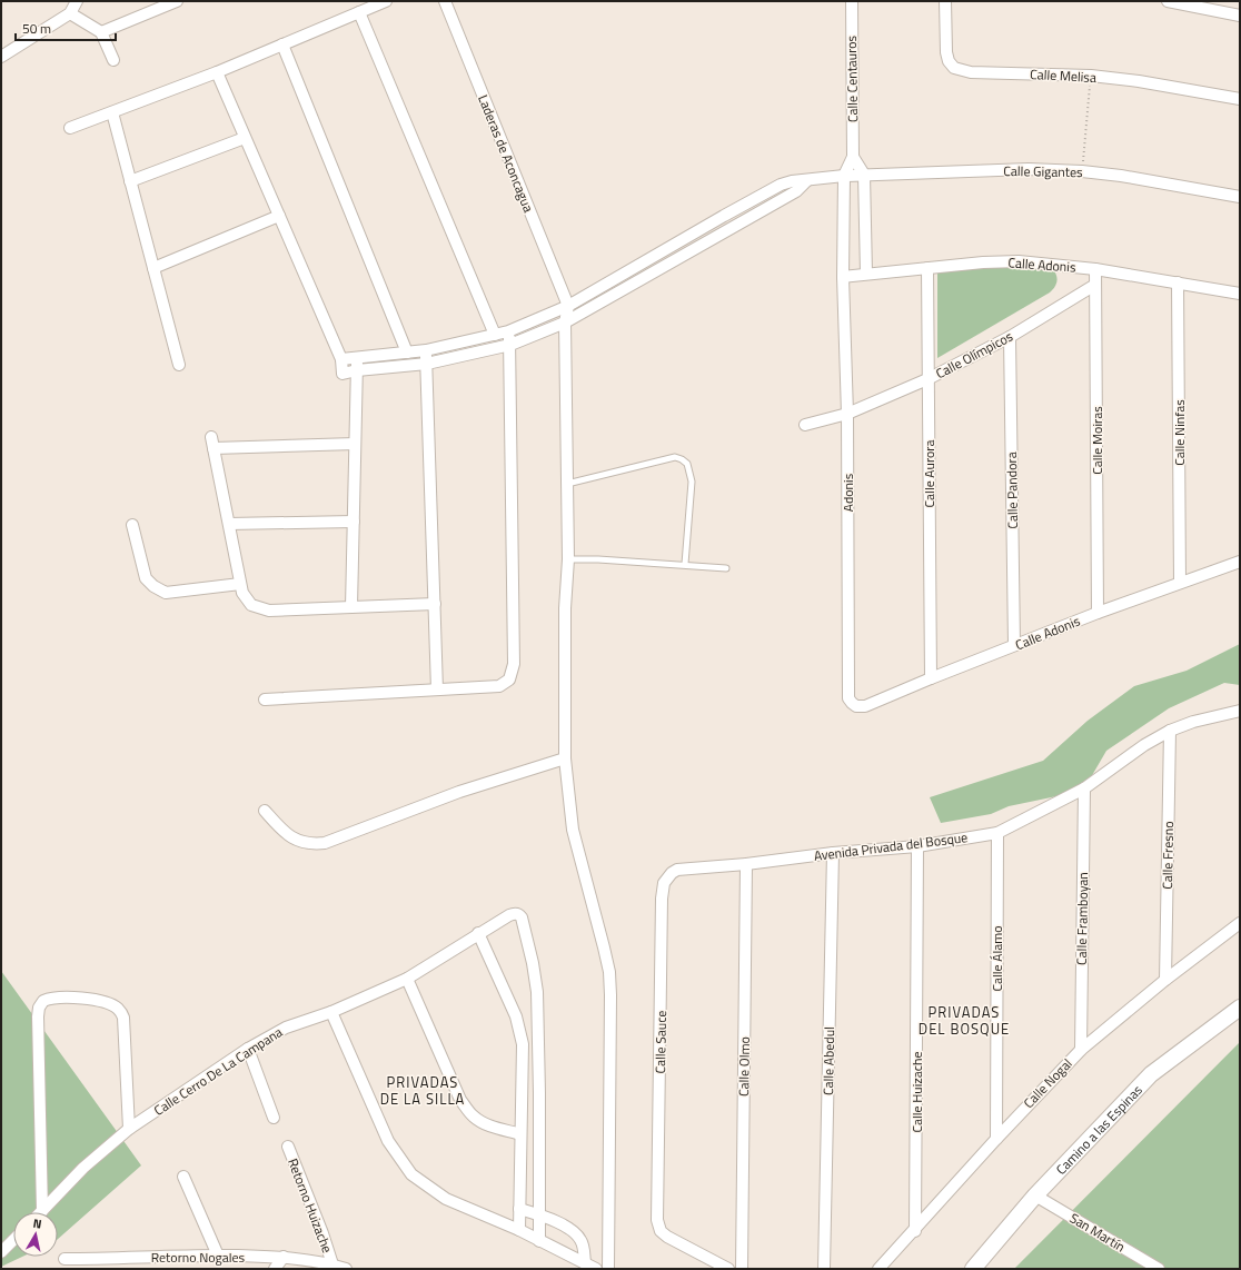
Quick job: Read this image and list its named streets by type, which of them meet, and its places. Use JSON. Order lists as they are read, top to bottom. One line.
{"streets":{"street":["Calle Melisa","Calle Centauros","Laderas de Aconcagua","Calle Gigantes","Calle Adonis","Calle Olímpicos","Calle Ninfas","Calle Moiras","Calle Aurora","Calle Pandora","Adonis","Avenida Privada del Bosque","Calle Fresno","Calle Framboyan","Calle Álamo","Calle Sauce","Calle Abedul","Calle Olmo","Calle Cerro De La Campana","Calle Nogal","Calle Huizache","Camino a las Espinas","Retorno Huizache","San Martín","Retorno Nogales"]},"crossings":[["Calle Centauros","Calle Gigantes"],["Calle Centauros","Calle Adonis"],["Calle Centauros","Adonis"],["Laderas de Aconcagua","Calle Gigantes"],["Calle Adonis","Calle Ninfas"],["Calle Adonis","Calle Moiras"],["Calle Adonis","Calle Aurora"],["Calle Adonis","Calle Pandora"],["Calle Adonis","Adonis"],["Calle Olímpicos","Calle Moiras"],["Calle Olímpicos","Calle Aurora"],["Calle Olímpicos","Calle Pandora"],["Calle Olímpicos","Adonis"],["Avenida Privada del Bosque","Calle Fresno"],["Avenida Privada del Bosque","Calle Framboyan"],["Avenida Privada del Bosque","Calle Álamo"],["Avenida Privada del Bosque","Calle Sauce"],["Avenida Privada del Bosque","Calle Abedul"],["Avenida Privada del Bosque","Calle Olmo"],["Avenida Privada del Bosque","Calle Huizache"],["Calle Fresno","Calle Nogal"],["Calle Framboyan","Calle Nogal"],["Calle Álamo","Calle Nogal"],["Calle Nogal","Calle Huizache"],["Camino a las Espinas","San Martín"],["Retorno Huizache","Retorno Nogales"]],"districts":["PRIVADAS DEL BOSQUE","PRIVADAS DE LA SILLA"],"scale_bar":"50 m","north":"top"}
